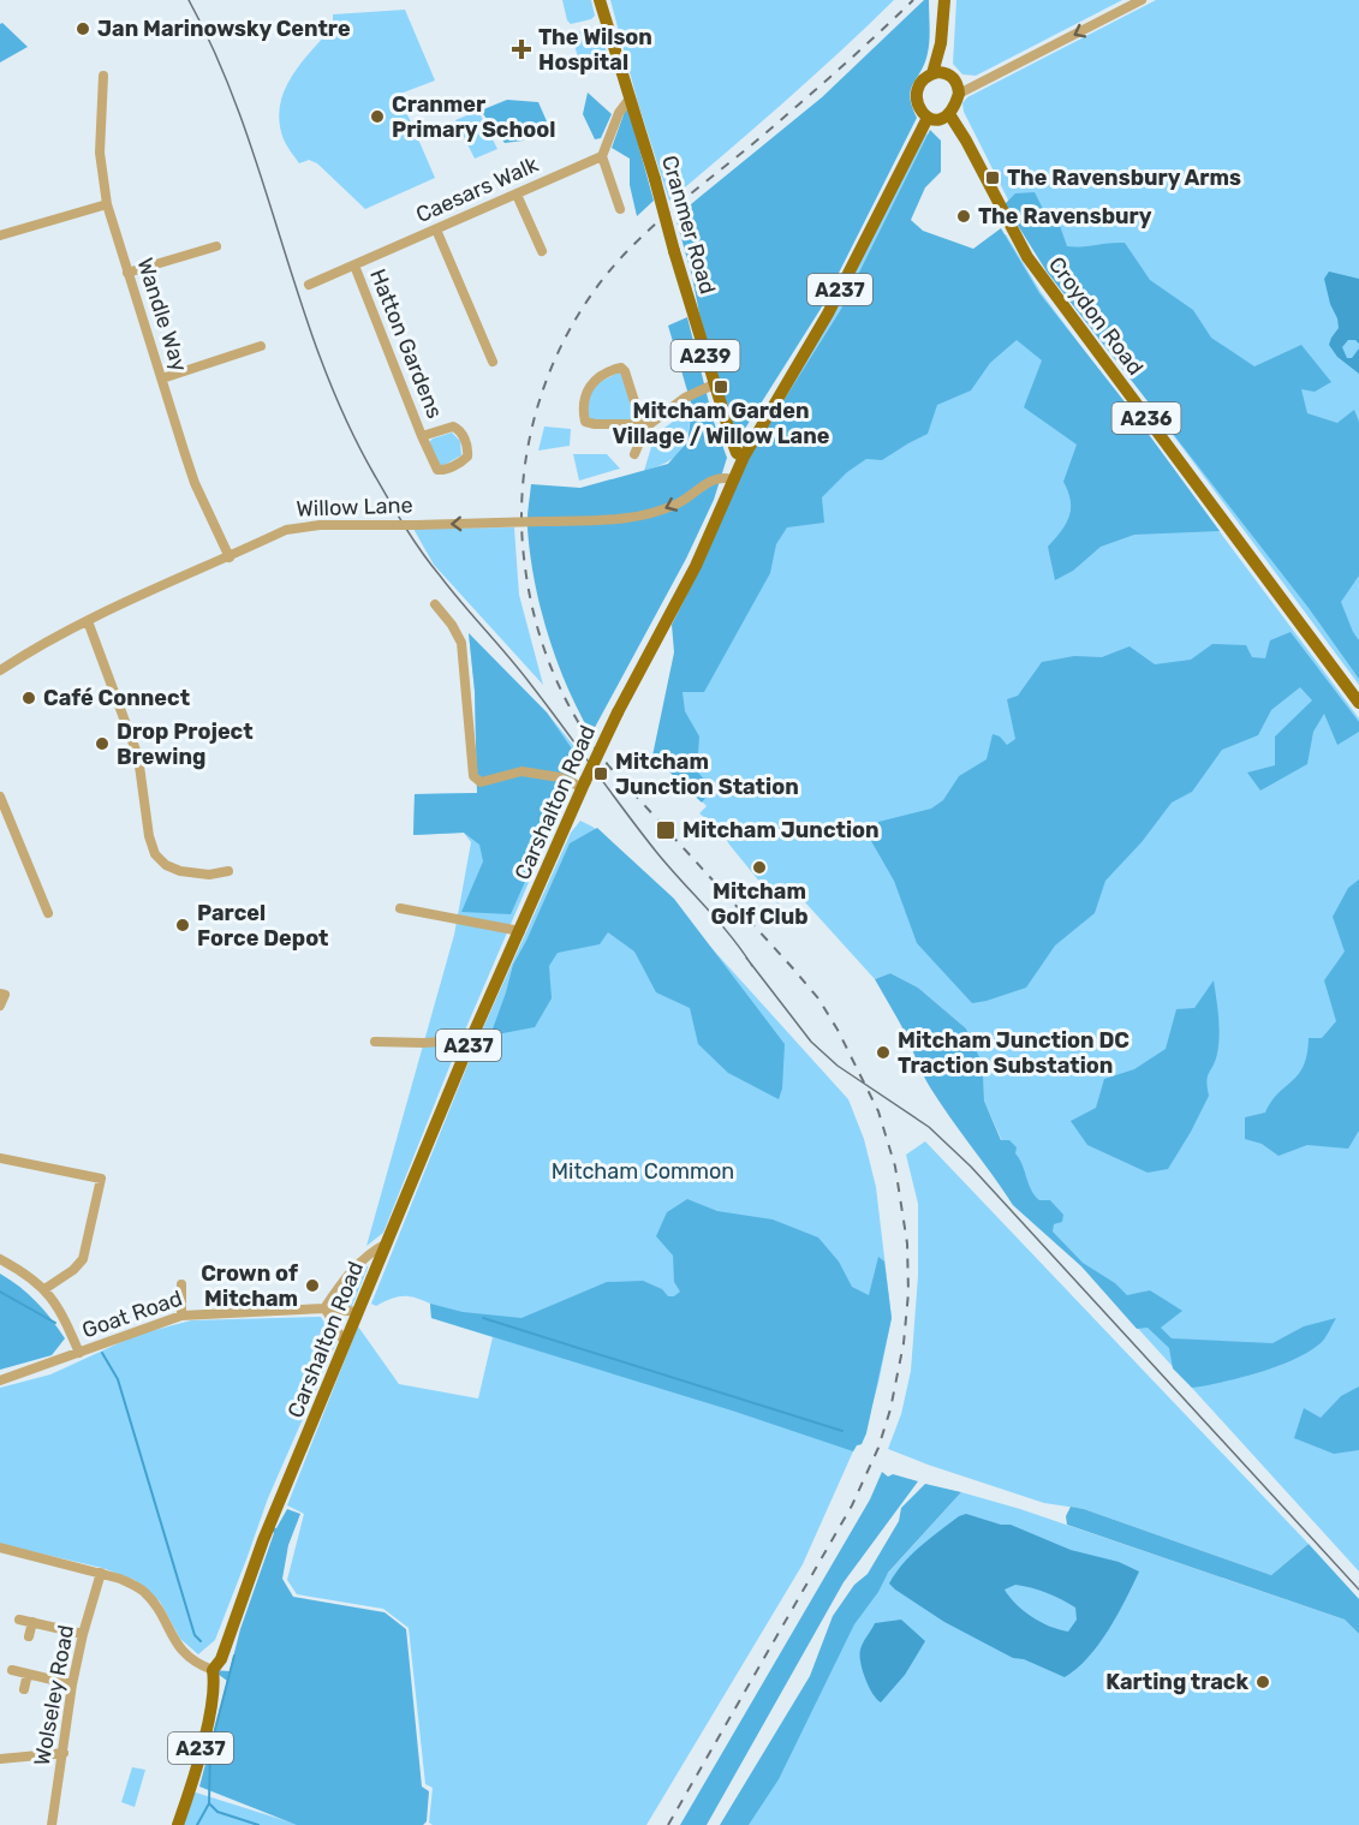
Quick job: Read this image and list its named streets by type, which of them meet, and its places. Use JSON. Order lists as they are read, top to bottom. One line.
{"streets":{"main road":["Cranmer Road","A237","Croydon Road","A239","A236","Carshalton Road"],"street":["Caesars Walk","Wandle Way","Hatton Gardens","Willow Lane","Goat Road","Wolseley Road"]},"crossings":[["Caesars Walk","Hatton Gardens"],["Cranmer Road","Carshalton Road"],["A237","Carshalton Road"],["Wandle Way","Willow Lane"],["Croydon Road","Carshalton Road"],["Willow Lane","Carshalton Road"],["Carshalton Road","Goat Road"]],"one_way":["Willow Lane"],"parks":["Mitcham Common"],"places":{"other":["Jan Marinowsky Centre","Cranmer Primary School","The Ravensbury","Café Connect","Drop Project Brewing","Mitcham Golf Club","Parcel Force Depot","Mitcham Junction DC Traction Substation","Crown of Mitcham","Karting track"],"health":["The Wilson Hospital"],"transit":["The Ravensbury Arms","Mitcham Garden Village / Willow Lane","Mitcham Junction Station","Mitcham Junction"]}}
